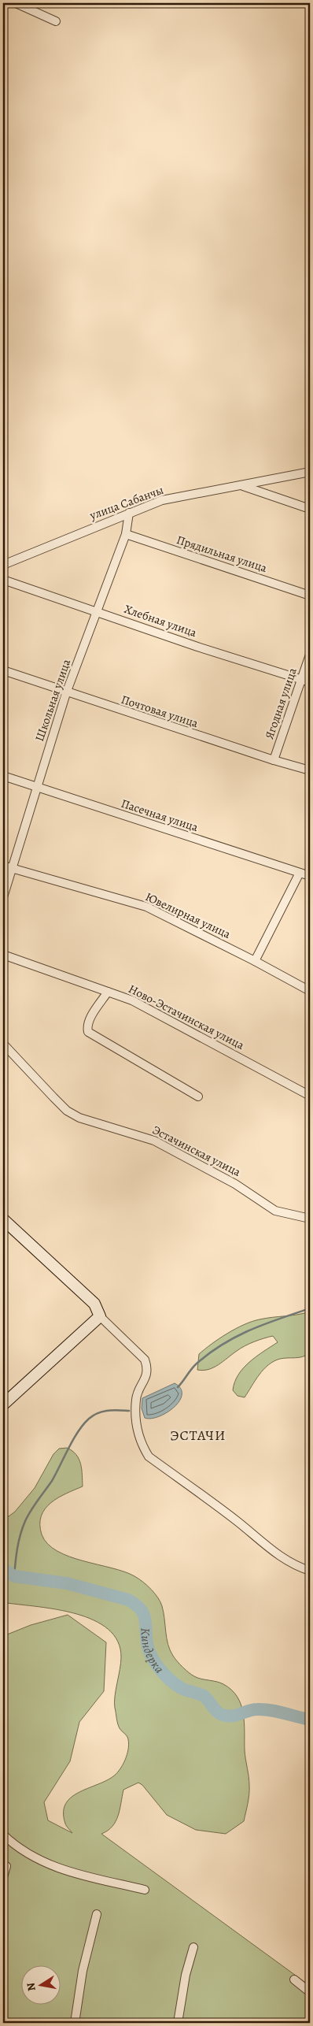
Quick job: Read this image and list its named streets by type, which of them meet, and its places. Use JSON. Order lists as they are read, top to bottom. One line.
{"streets":{"street":["улица Сабанчы","Прядильная улица","Хлебная улица","Школьная улица","Ягодная улица","Почтовая улица","Пасечная улица","Ювелирная улица","Ново-Эстачинская улица","Эстачинская улица"]},"crossings":[["улица Сабанчы","Школьная улица"],["Прядильная улица","Школьная улица"],["Хлебная улица","Школьная улица"],["Хлебная улица","Ягодная улица"],["Школьная улица","Почтовая улица"],["Школьная улица","Пасечная улица"],["Школьная улица","Ювелирная улица"],["Ягодная улица","Почтовая улица"]],"districts":["ЭСТАЧИ"],"water":["Киндерка"],"north":"left"}
